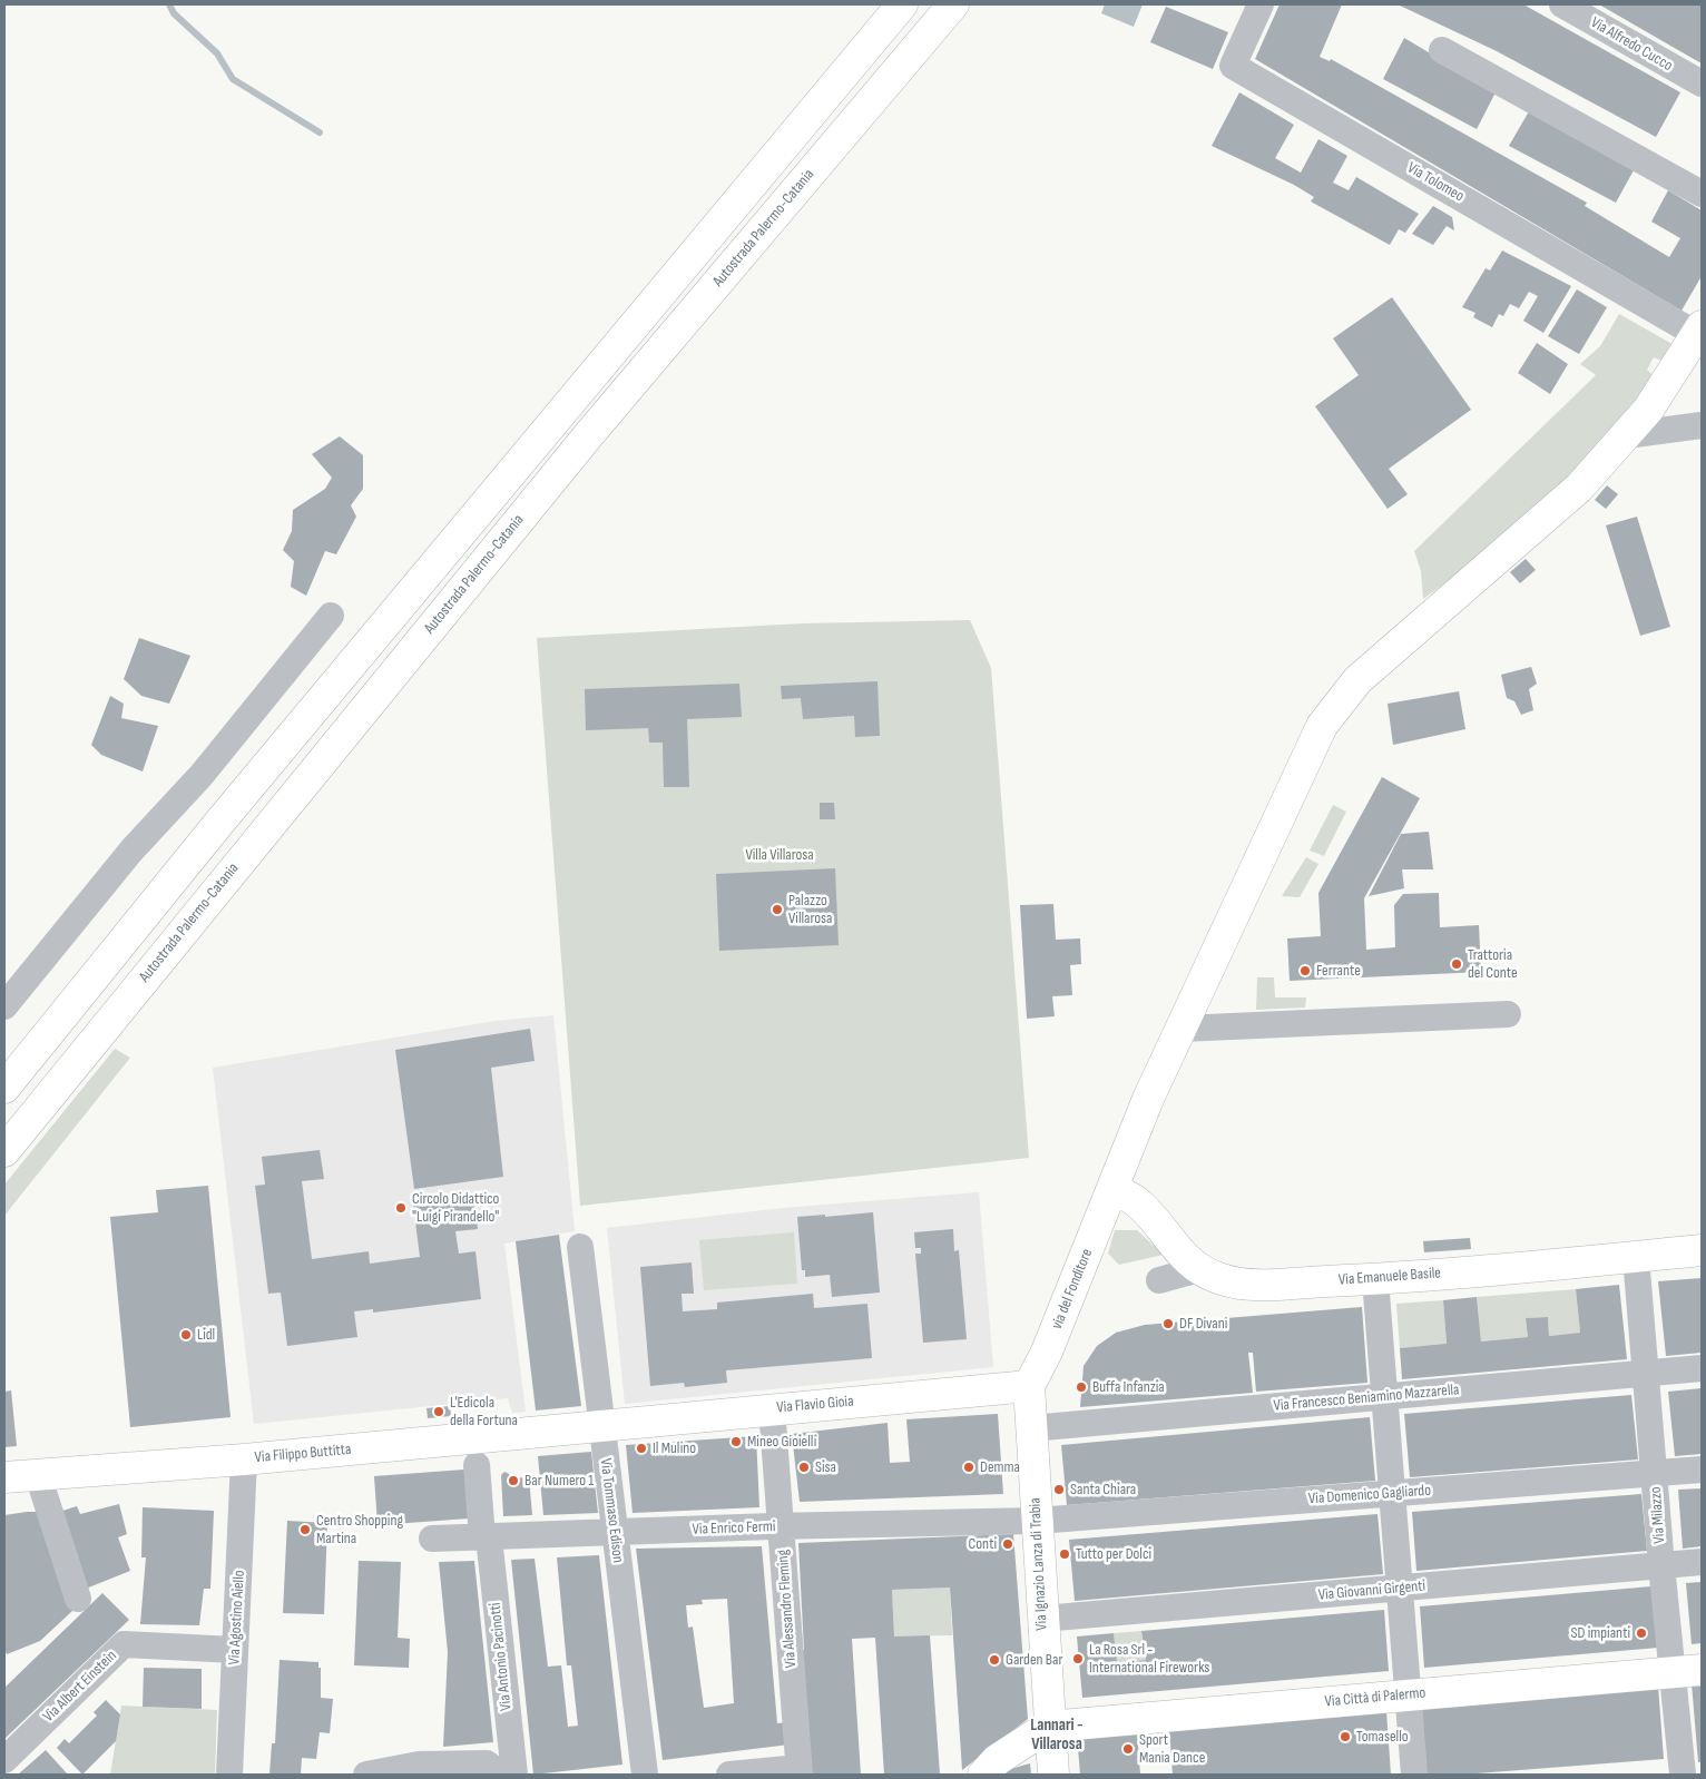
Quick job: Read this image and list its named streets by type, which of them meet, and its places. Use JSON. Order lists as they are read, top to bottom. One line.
{"streets":{"main road":["Autostrada Palermo-Catania","Via Emanuele Basile","via del Fonditore","Via Flavio Gioia","Via Filippo Buttitta","Via Ignazio Lanza di Trabia","Via Città di Palermo"],"street":["Via Alfredo Cucco","Via Tolomeo","Via Francesco Beniamino Mazzarella","Via Domenico Gagliardo","Via Tommaso Edison","Via Milazzo","Via Enrico Fermi","Via Giovanni Girgenti","Via Alessandro Fleming","Via Agostino Aiello","Via Antonio Pacinotti","Via Albert Einstein"]},"crossings":[["Via Tolomeo","via del Fonditore"],["Via Emanuele Basile","via del Fonditore"],["Via Emanuele Basile","Via Milazzo"],["via del Fonditore","Via Flavio Gioia"],["via del Fonditore","Via Ignazio Lanza di Trabia"],["Via Francesco Beniamino Mazzarella","Via Milazzo"],["Via Francesco Beniamino Mazzarella","Via Ignazio Lanza di Trabia"],["Via Flavio Gioia","Via Filippo Buttitta"],["Via Flavio Gioia","Via Tommaso Edison"],["Via Flavio Gioia","Via Ignazio Lanza di Trabia"],["Via Flavio Gioia","Via Alessandro Fleming"],["Via Filippo Buttitta","Via Tommaso Edison"],["Via Filippo Buttitta","Via Agostino Aiello"],["Via Domenico Gagliardo","Via Milazzo"],["Via Domenico Gagliardo","Via Enrico Fermi"],["Via Domenico Gagliardo","Via Ignazio Lanza di Trabia"],["Via Tommaso Edison","Via Enrico Fermi"],["Via Milazzo","Via Giovanni Girgenti"],["Via Milazzo","Via Città di Palermo"],["Via Enrico Fermi","Via Ignazio Lanza di Trabia"],["Via Enrico Fermi","Via Alessandro Fleming"],["Via Enrico Fermi","Via Antonio Pacinotti"],["Via Ignazio Lanza di Trabia","Via Giovanni Girgenti"],["Via Ignazio Lanza di Trabia","Via Città di Palermo"],["Via Agostino Aiello","Via Albert Einstein"]],"districts":["Lannari - Villarosa"],"parks":["Villa Villarosa"],"places":["Palazzo Villarosa","Trattoria del Conte","Ferrante","Circolo Didattico \"Luigi Pirandello\"","DF Divani","Lidl","Buffa Infanzia","L'Edicola della Fortuna","Mineo Gioielli","Il Mulino","Sisa","Demma","Bar Numero 1","Santa Chiara","Centro Shopping Martina","Conti","Tutto per Dolci","SD impianti","La Rosa Srl - International Fireworks","Garden Bar","Tomasello","Sport Mania Dance"]}
